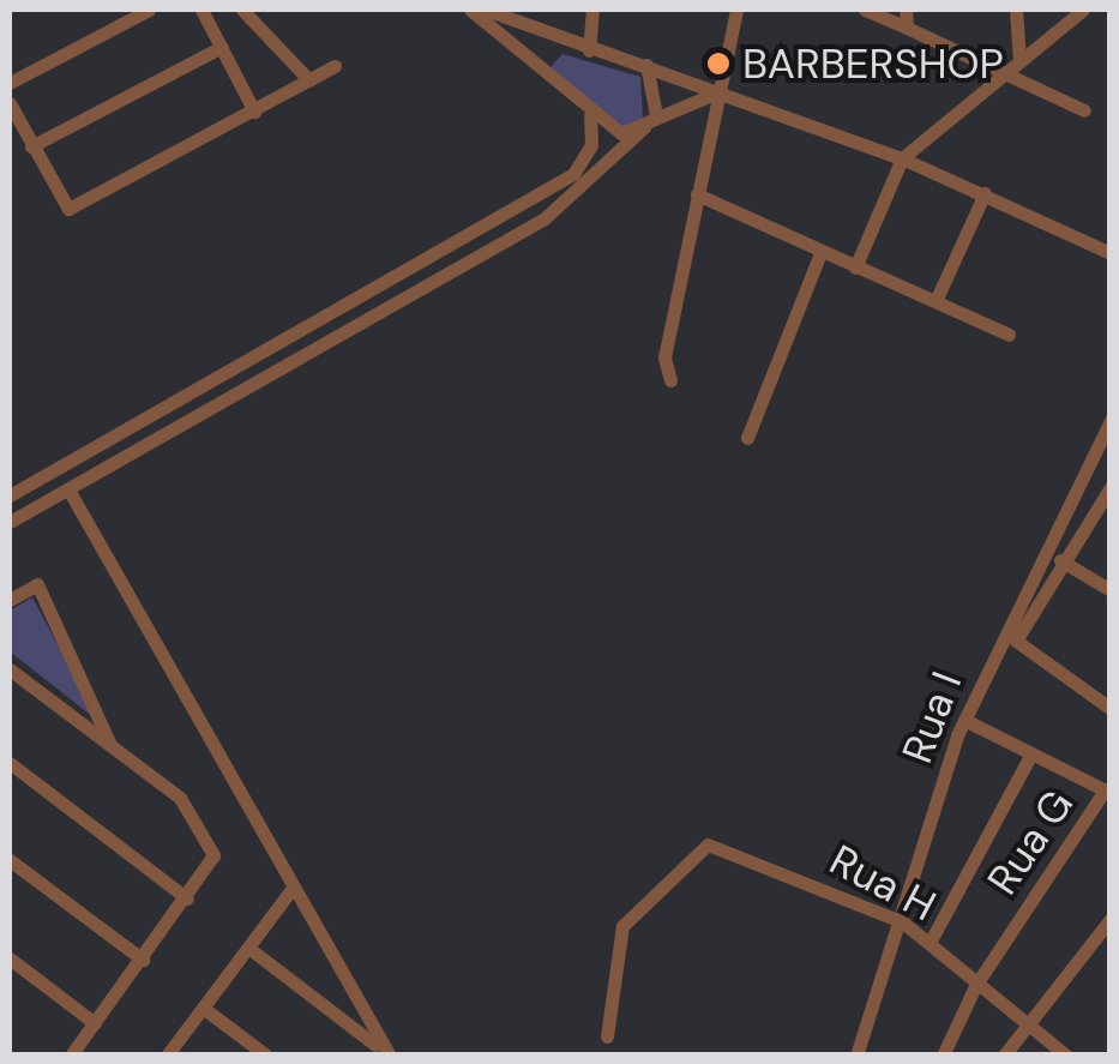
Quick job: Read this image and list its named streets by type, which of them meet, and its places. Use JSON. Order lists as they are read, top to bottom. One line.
{"streets":{"street":["Rua I","Rua G","Rua H"]},"crossings":[["Rua I","Rua H"],["Rua G","Rua H"]],"places":["BARBERSHOP"]}
